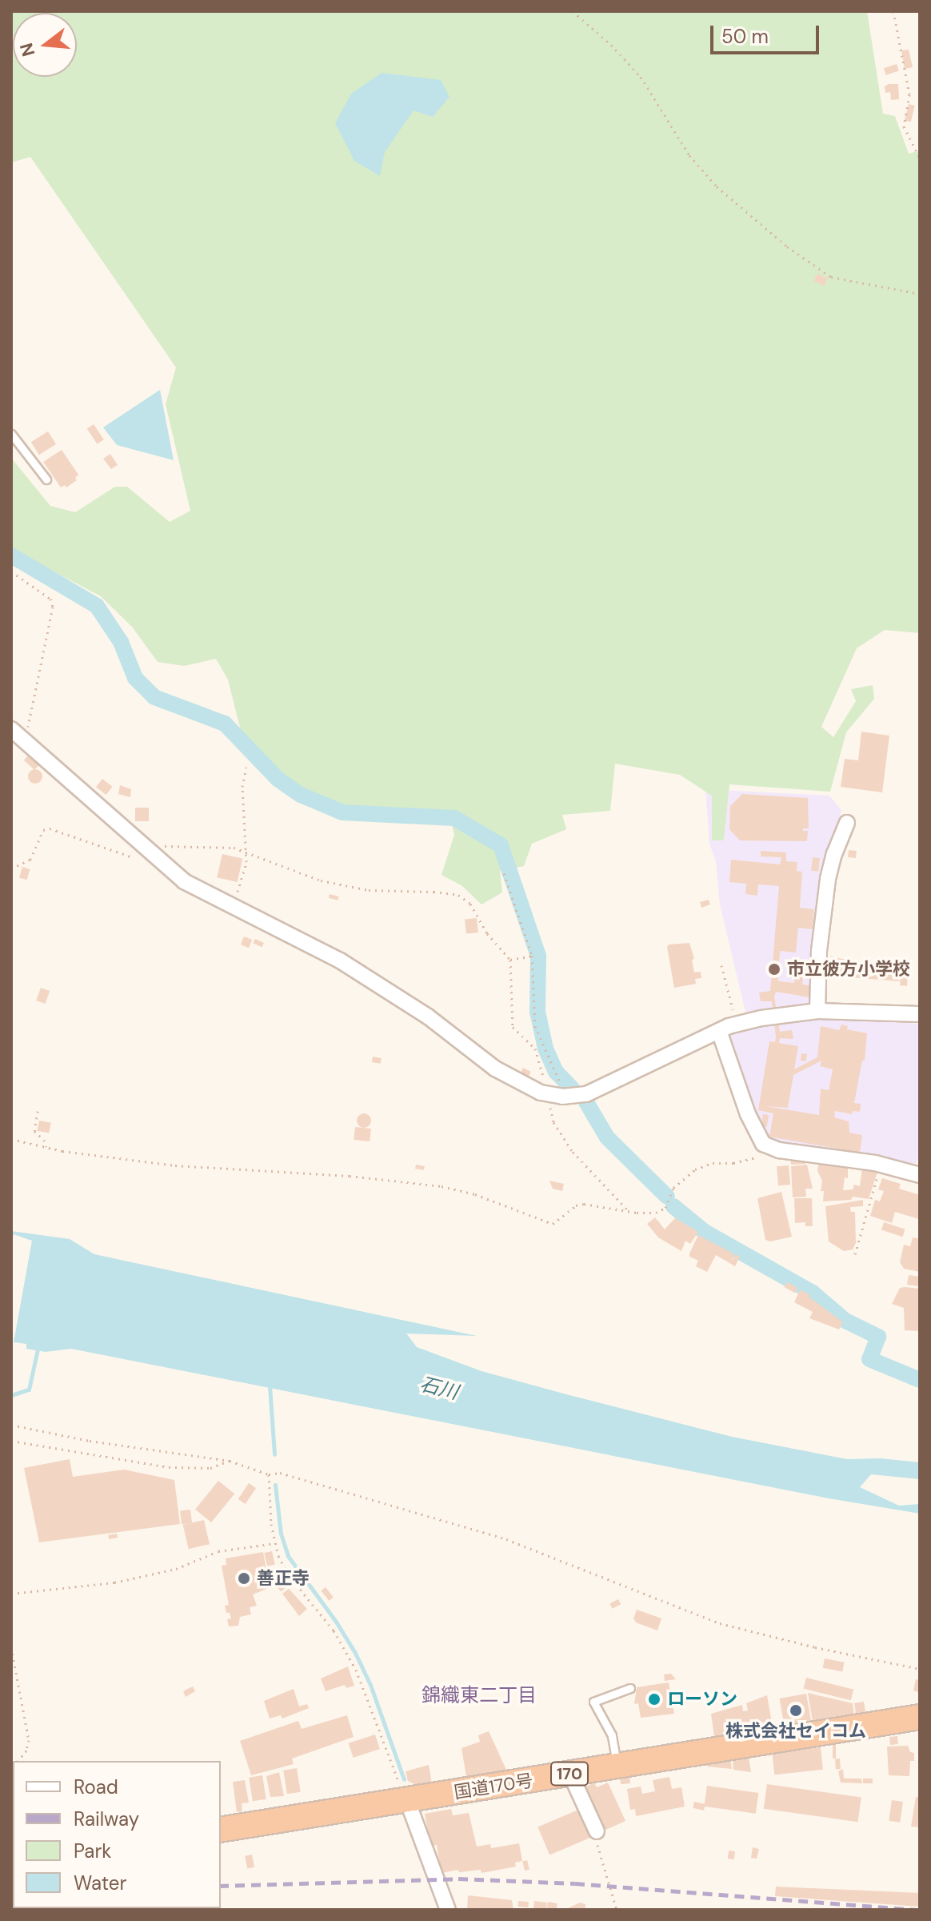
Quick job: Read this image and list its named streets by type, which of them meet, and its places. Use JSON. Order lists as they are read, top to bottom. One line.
{"streets":{"highway":["170","国道170号"]},"districts":["錦織東二丁目"],"water":["石川"],"places":["市立彼方小学校","善正寺","ローソン","株式会社セイコム"],"legend":["Road","Railway","Park","Water"],"scale_bar":"50 m","north":"left"}
